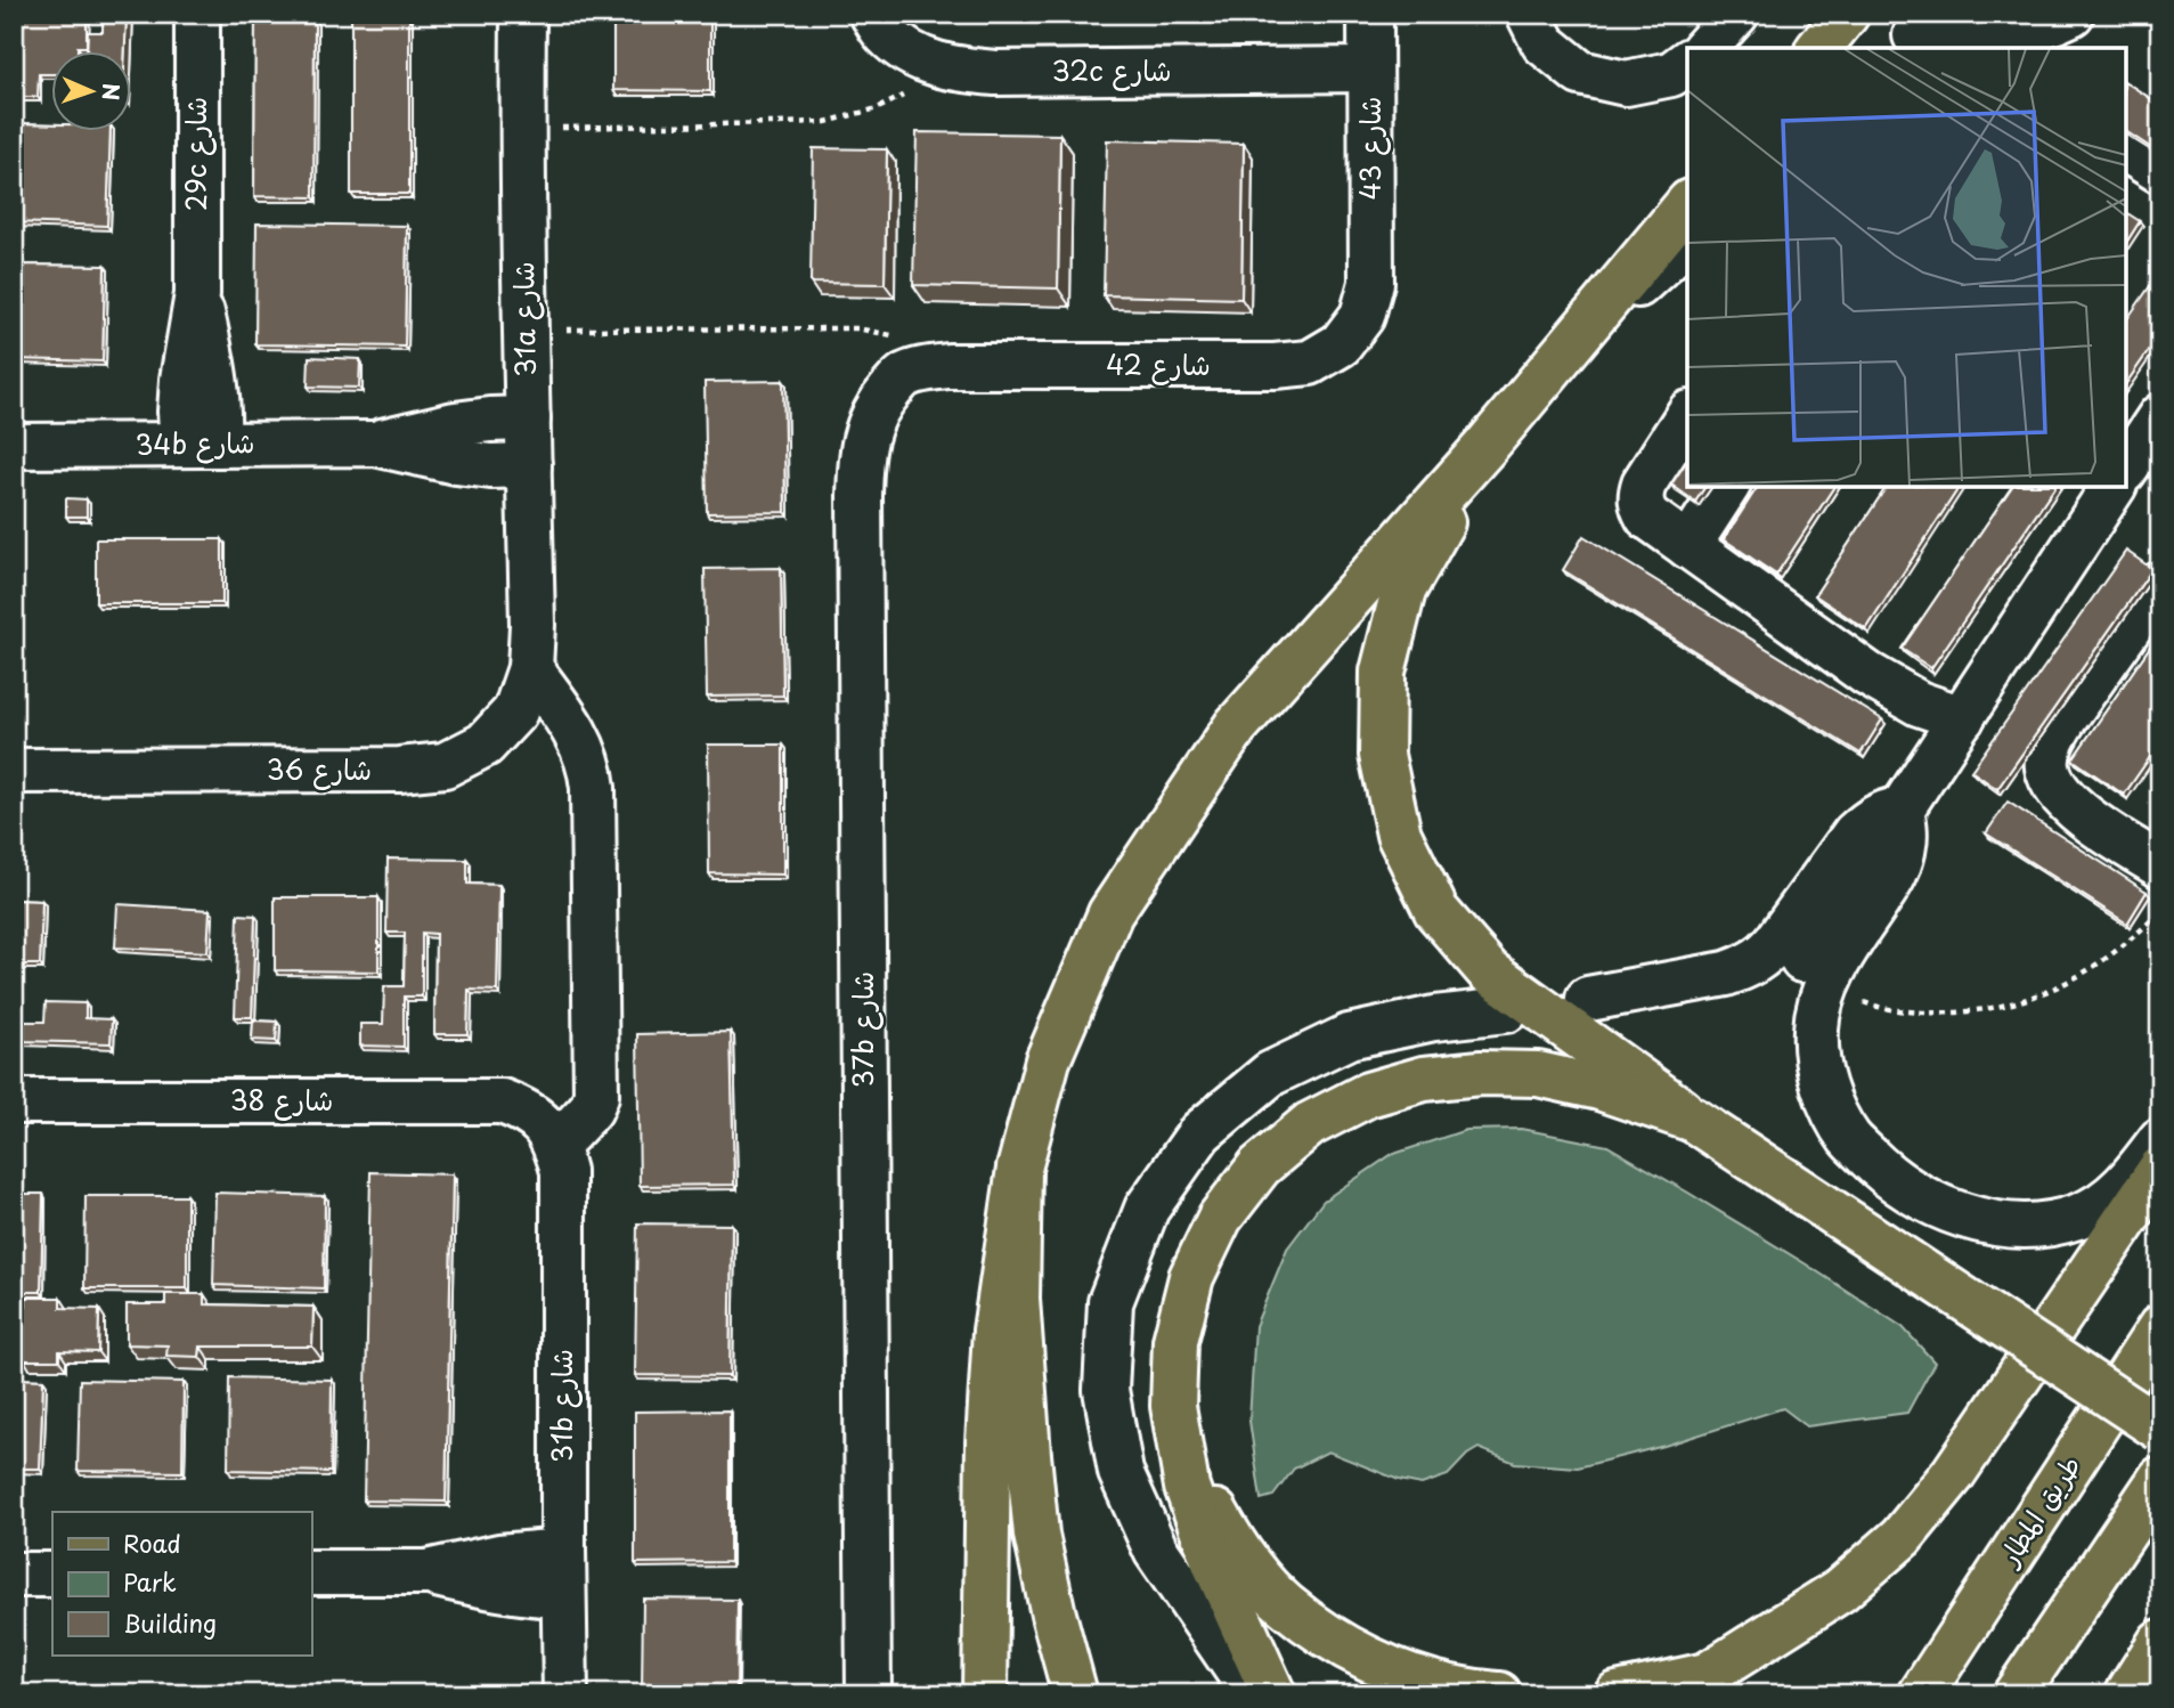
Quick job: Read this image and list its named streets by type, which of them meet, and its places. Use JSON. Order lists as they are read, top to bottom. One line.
{"streets":{"main road":["طريق المطار"],"street":["32c شارع","شارع 43","29c شارع","31a شارع","شارع 42","34b شارع","شارع 36","37b شارع","شارع 38","31b شارع"]},"crossings":[["32c شارع","شارع 43"],["شارع 43","شارع 42"],["29c شارع","34b شارع"],["31a شارع","شارع 36"],["شارع 42","37b شارع"],["شارع 38","31b شارع"]],"legend":["Road","Park","Building"],"north":"right"}
